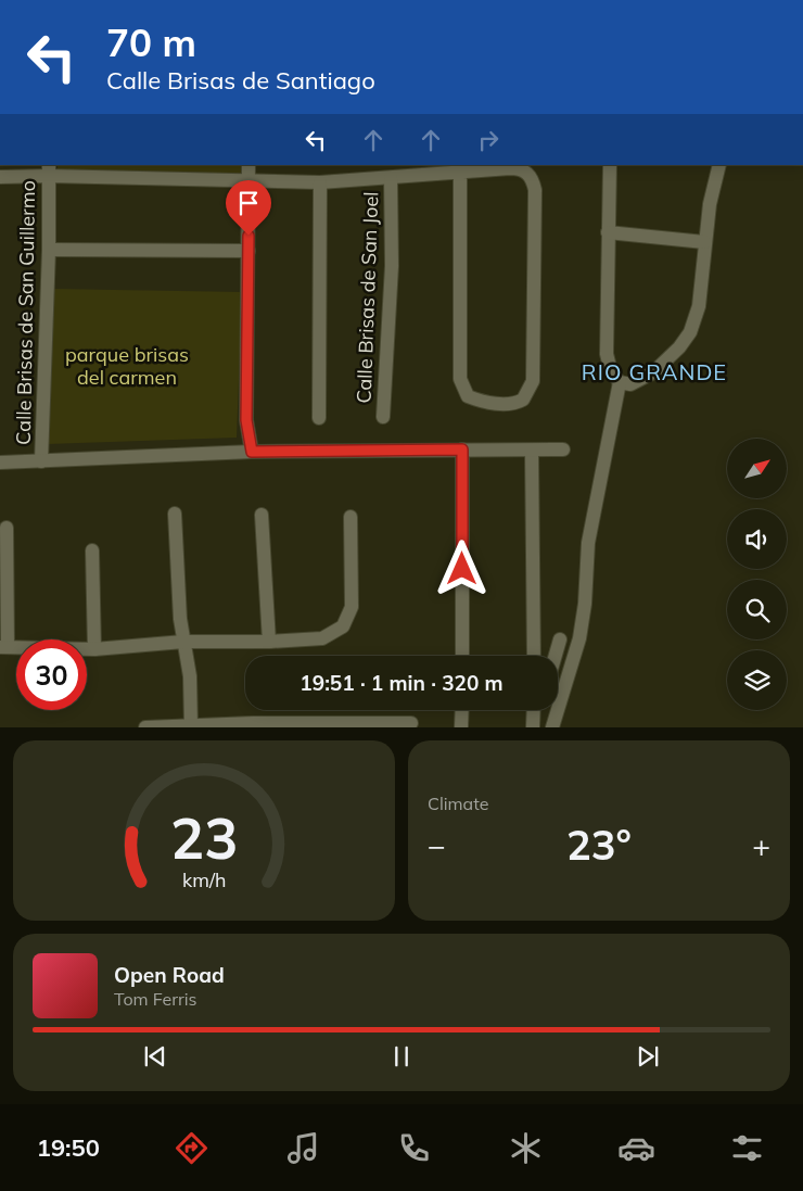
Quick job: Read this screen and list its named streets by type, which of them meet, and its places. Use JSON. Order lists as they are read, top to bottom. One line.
{"streets":{"street":["Calle Brisas de San Joel","Calle Brisas de San Guillermo"]},"districts":["RIO GRANDE"],"parks":["parque brisas del carmen"],"north":"top right","page":{"turn":["70 m","Calle Brisas de Santiago"],"limit":"30","trip":"19:51 · 1 min · 320 m","tile":"Climate","heat":["−","23°","+"],"song":["Open Road","Tom Ferris"],"tabs":"19:50","gauge":["23","km/h"]}}
